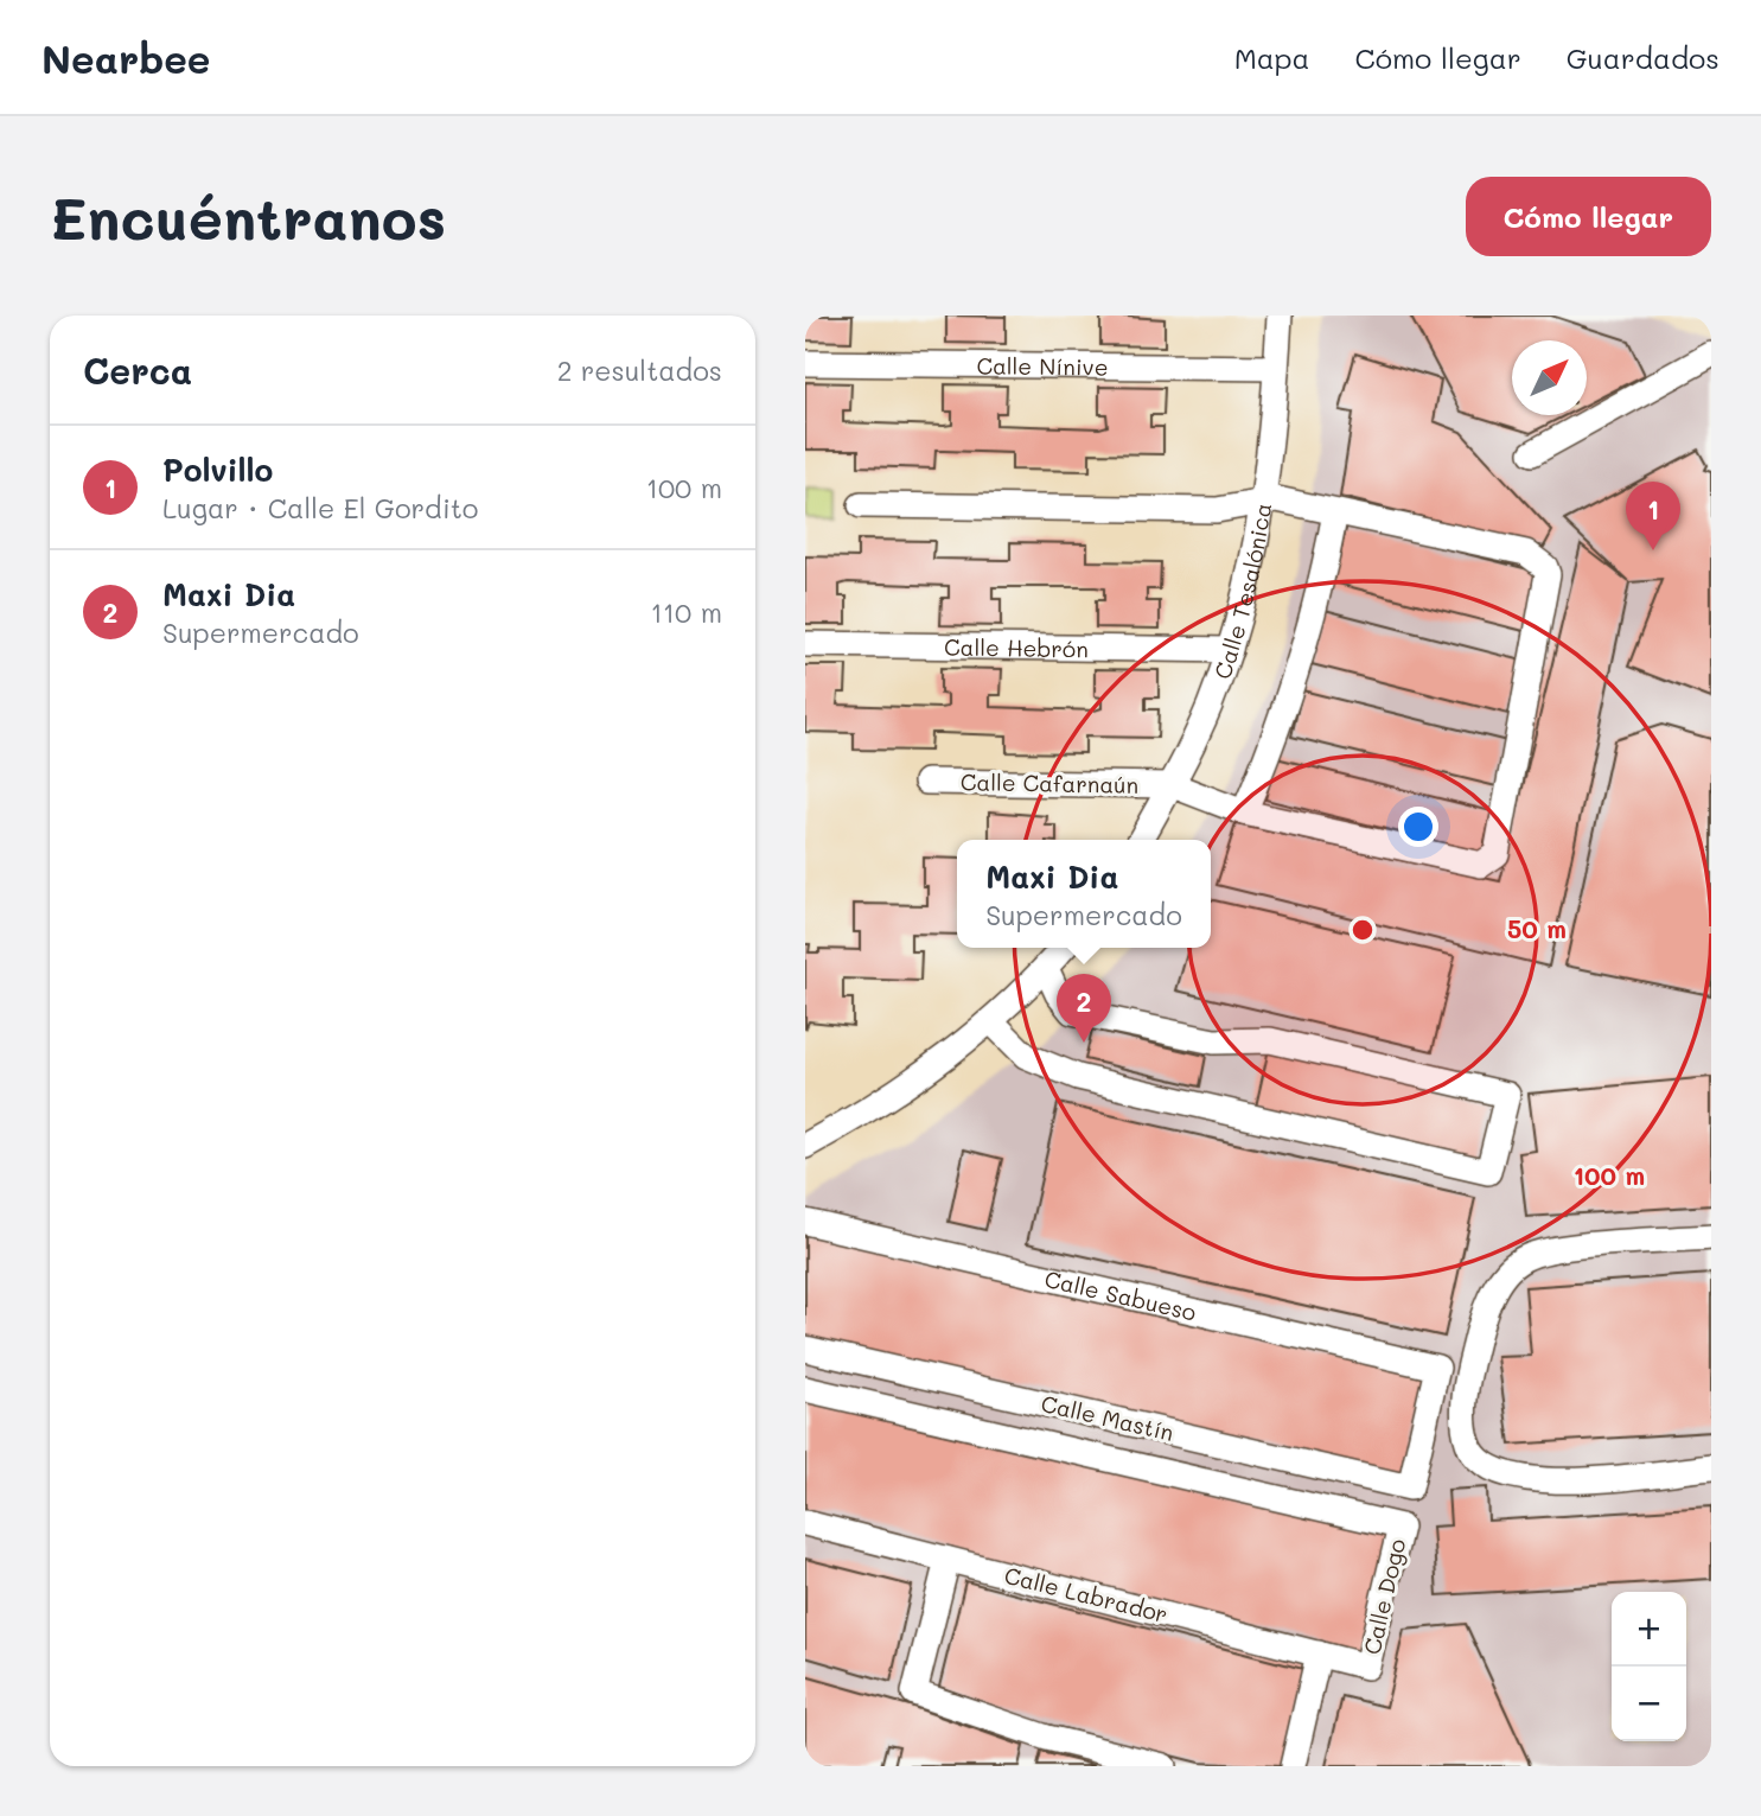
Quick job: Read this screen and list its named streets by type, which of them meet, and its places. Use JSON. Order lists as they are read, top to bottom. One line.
{"streets":{"street":["Calle Nínive","Calle Tesalónica","Calle Hebrón","Calle Cafarnaún","Calle Sabueso","Calle Mastín","Calle Labrador","Calle Dogo"]},"crossings":[["Calle Nínive","Calle Tesalónica"],["Calle Tesalónica","Calle Hebrón"],["Calle Tesalónica","Calle Cafarnaún"],["Calle Sabueso","Calle Mastín"],["Calle Mastín","Calle Dogo"],["Calle Labrador","Calle Dogo"]],"north":"top right","page":{"header":"Nearbee","nav":["Mapa","Cómo llegar","Guardados"],"buttons":"Cómo llegar","title":"Encuéntranos","heading":["Cerca","2 resultados"],"list":[{"mark":"1","name":"Polvillo","note":"Lugar · Calle El Gordito","value":"100 m"},{"mark":"2","name":"Maxi Dia","note":"Supermercado","value":"110 m"}],"pins":["1","2"],"popup":["Maxi Dia","Supermercado"],"map_buttons":["+","−"]},"rings":["50 m","100 m"]}
